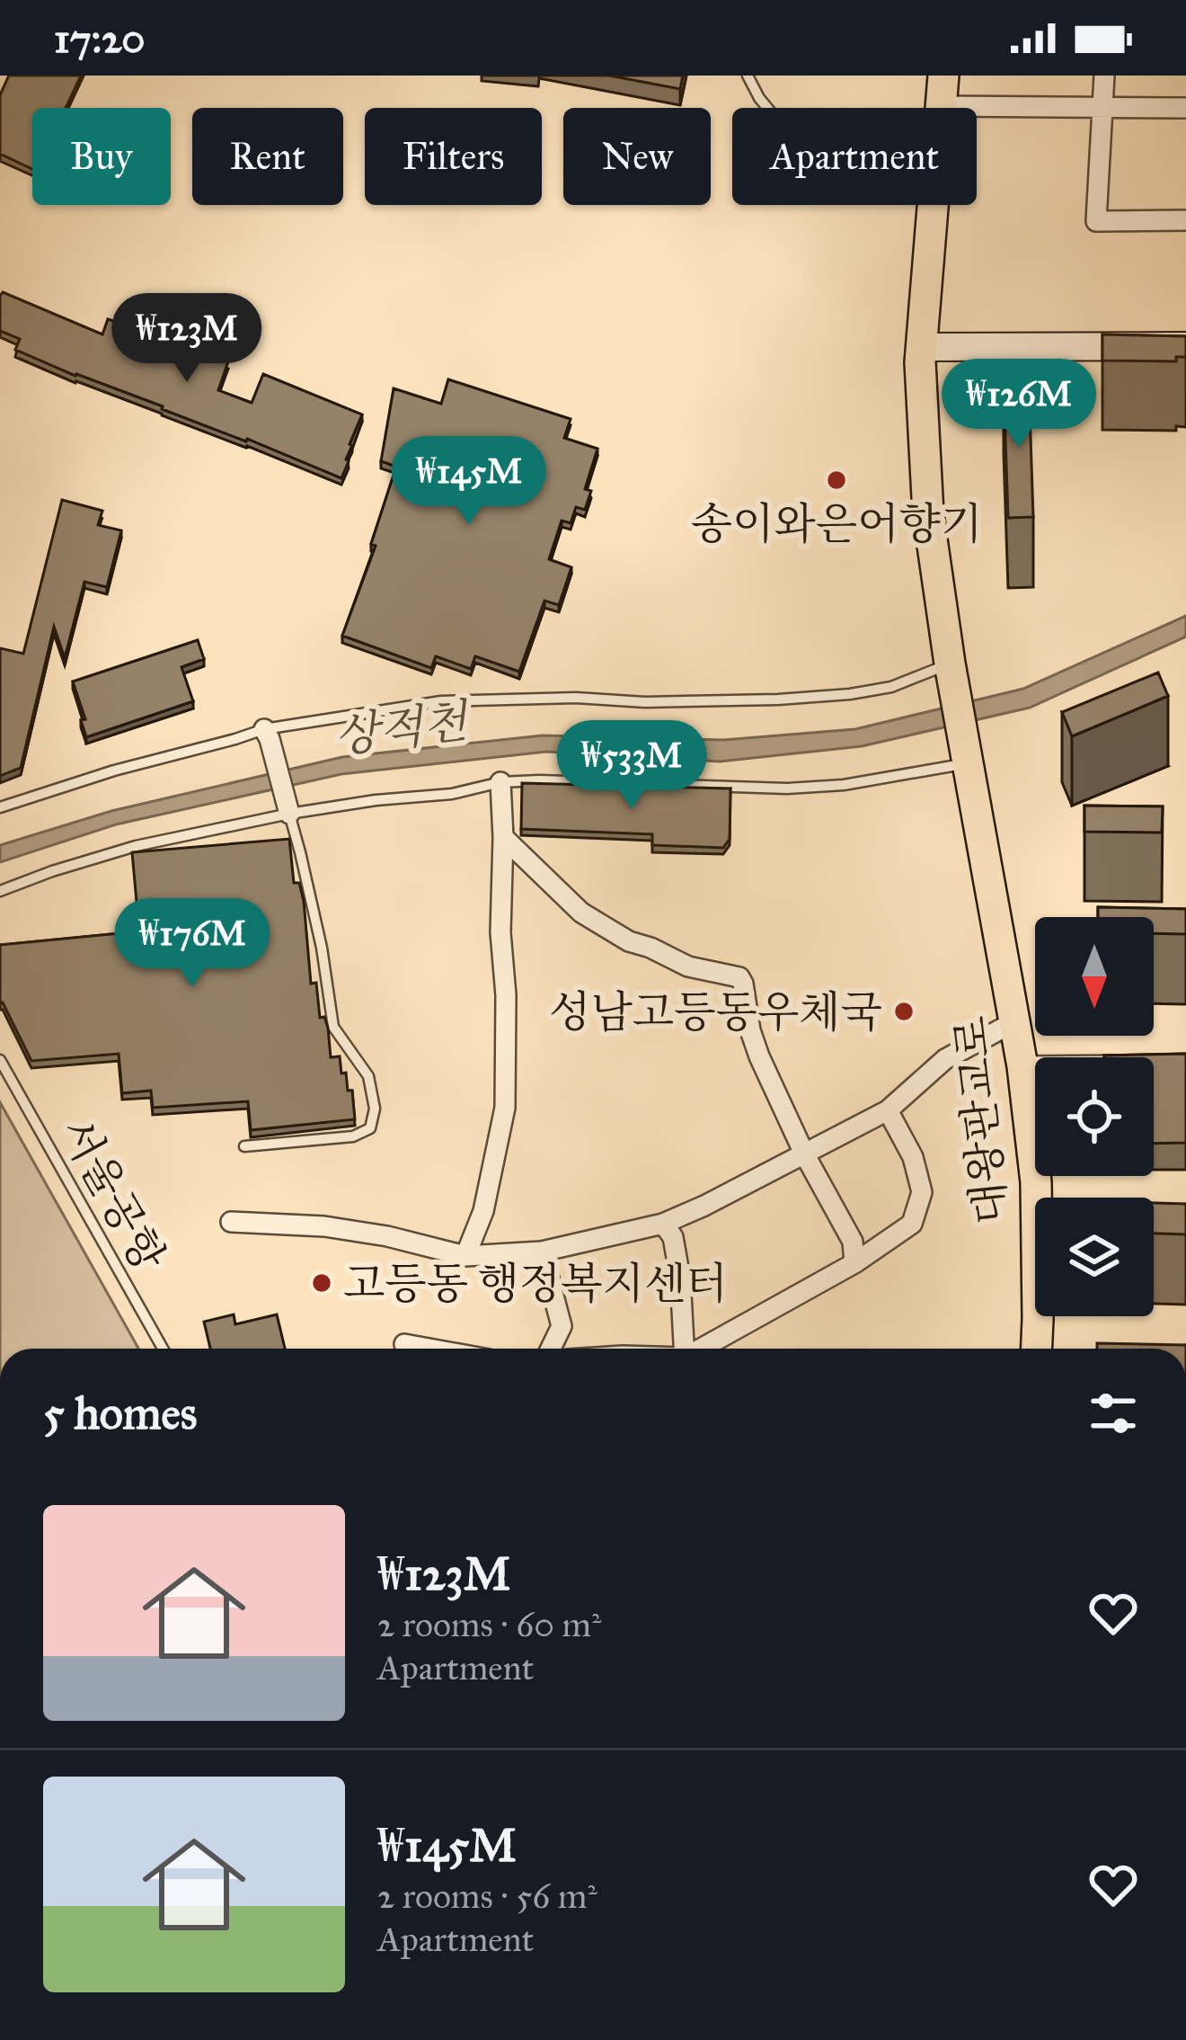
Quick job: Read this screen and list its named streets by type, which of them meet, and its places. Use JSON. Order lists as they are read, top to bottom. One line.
{"streets":{"main road":["대왕판교로"],"lane":["서울공항"]},"water":["상적천"],"places":["송이와은어향기","성남고등동우체국","고등동 행정복지센터"],"north":"bottom","page":{"status":"17:20","chip":["Buy","Rent","Filters","New","Apartment"],"price":["₩123M","₩126M","₩145M","₩533M","₩176M"],"heading":"5 homes","list":[{"name":"₩123M","note":"2 rooms · 60 m² · Apartment"},{"name":"₩145M","note":"2 rooms · 56 m² · Apartment"}]}}
